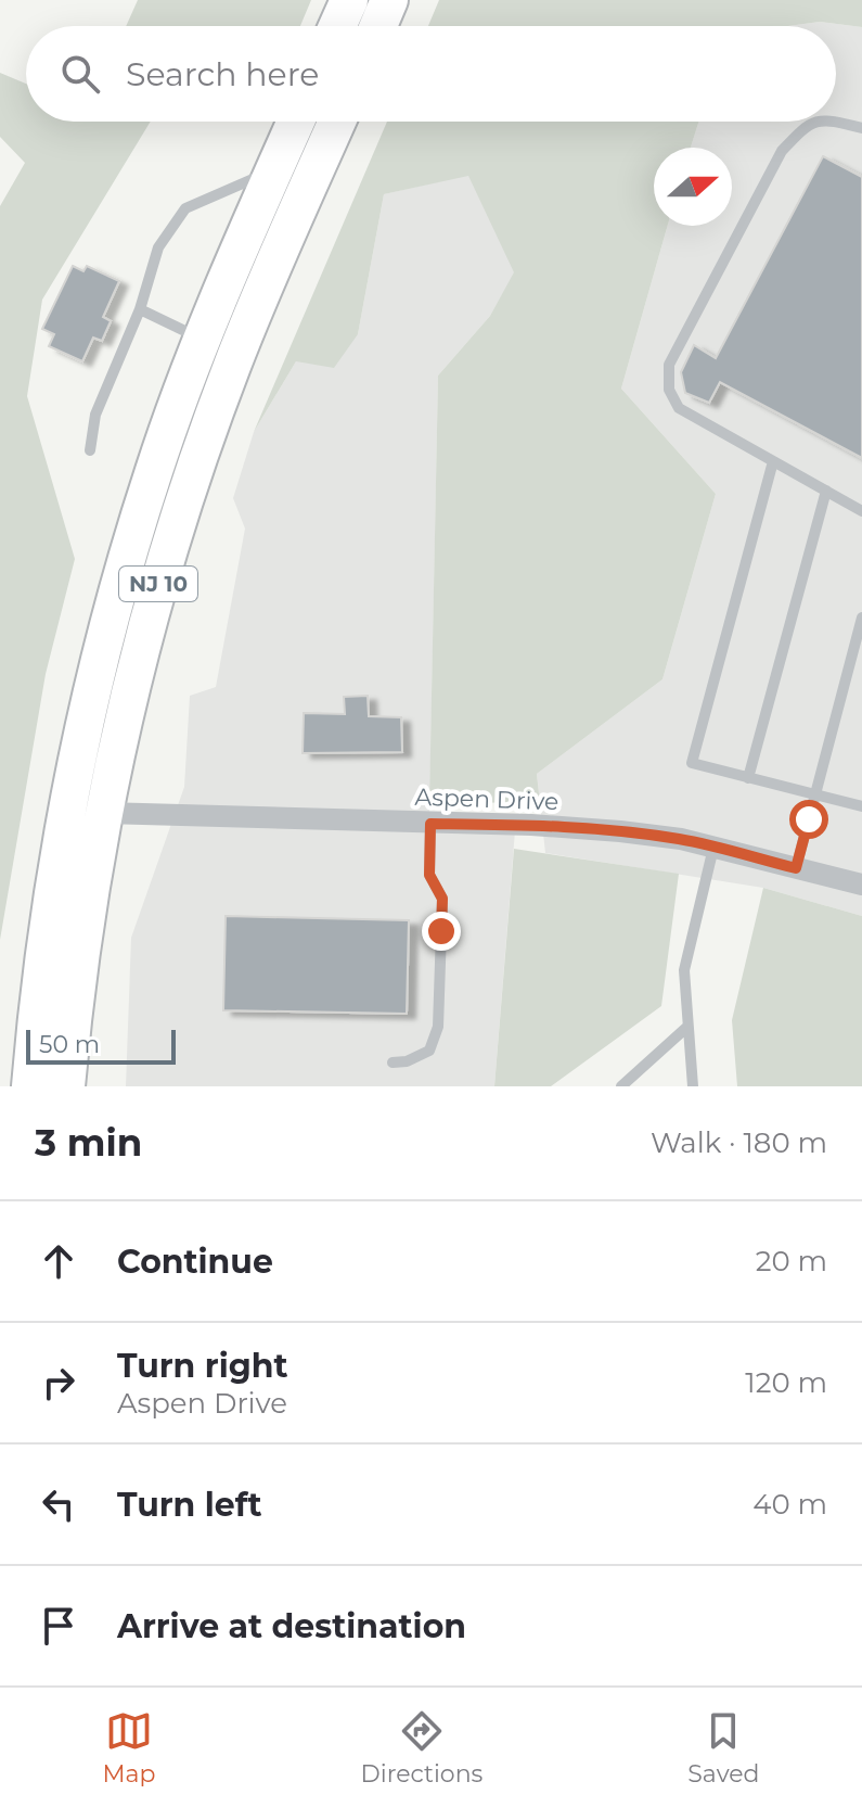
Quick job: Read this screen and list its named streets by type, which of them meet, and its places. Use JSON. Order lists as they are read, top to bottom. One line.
{"streets":{"highway":["NJ 10"],"street":["Aspen Drive"]},"crossings":[["NJ 10","Aspen Drive"]],"scale_bar":"50 m","north":"right","page":{"search":"Search here","scale":"50 m","heading":["3 min","Walk · 180 m"],"list":[["Continue","20 m"],["Turn right","Aspen Drive","120 m"],["Turn left","40 m"],"Arrive at destination"],"nav":["Map","Directions","Saved"]}}
